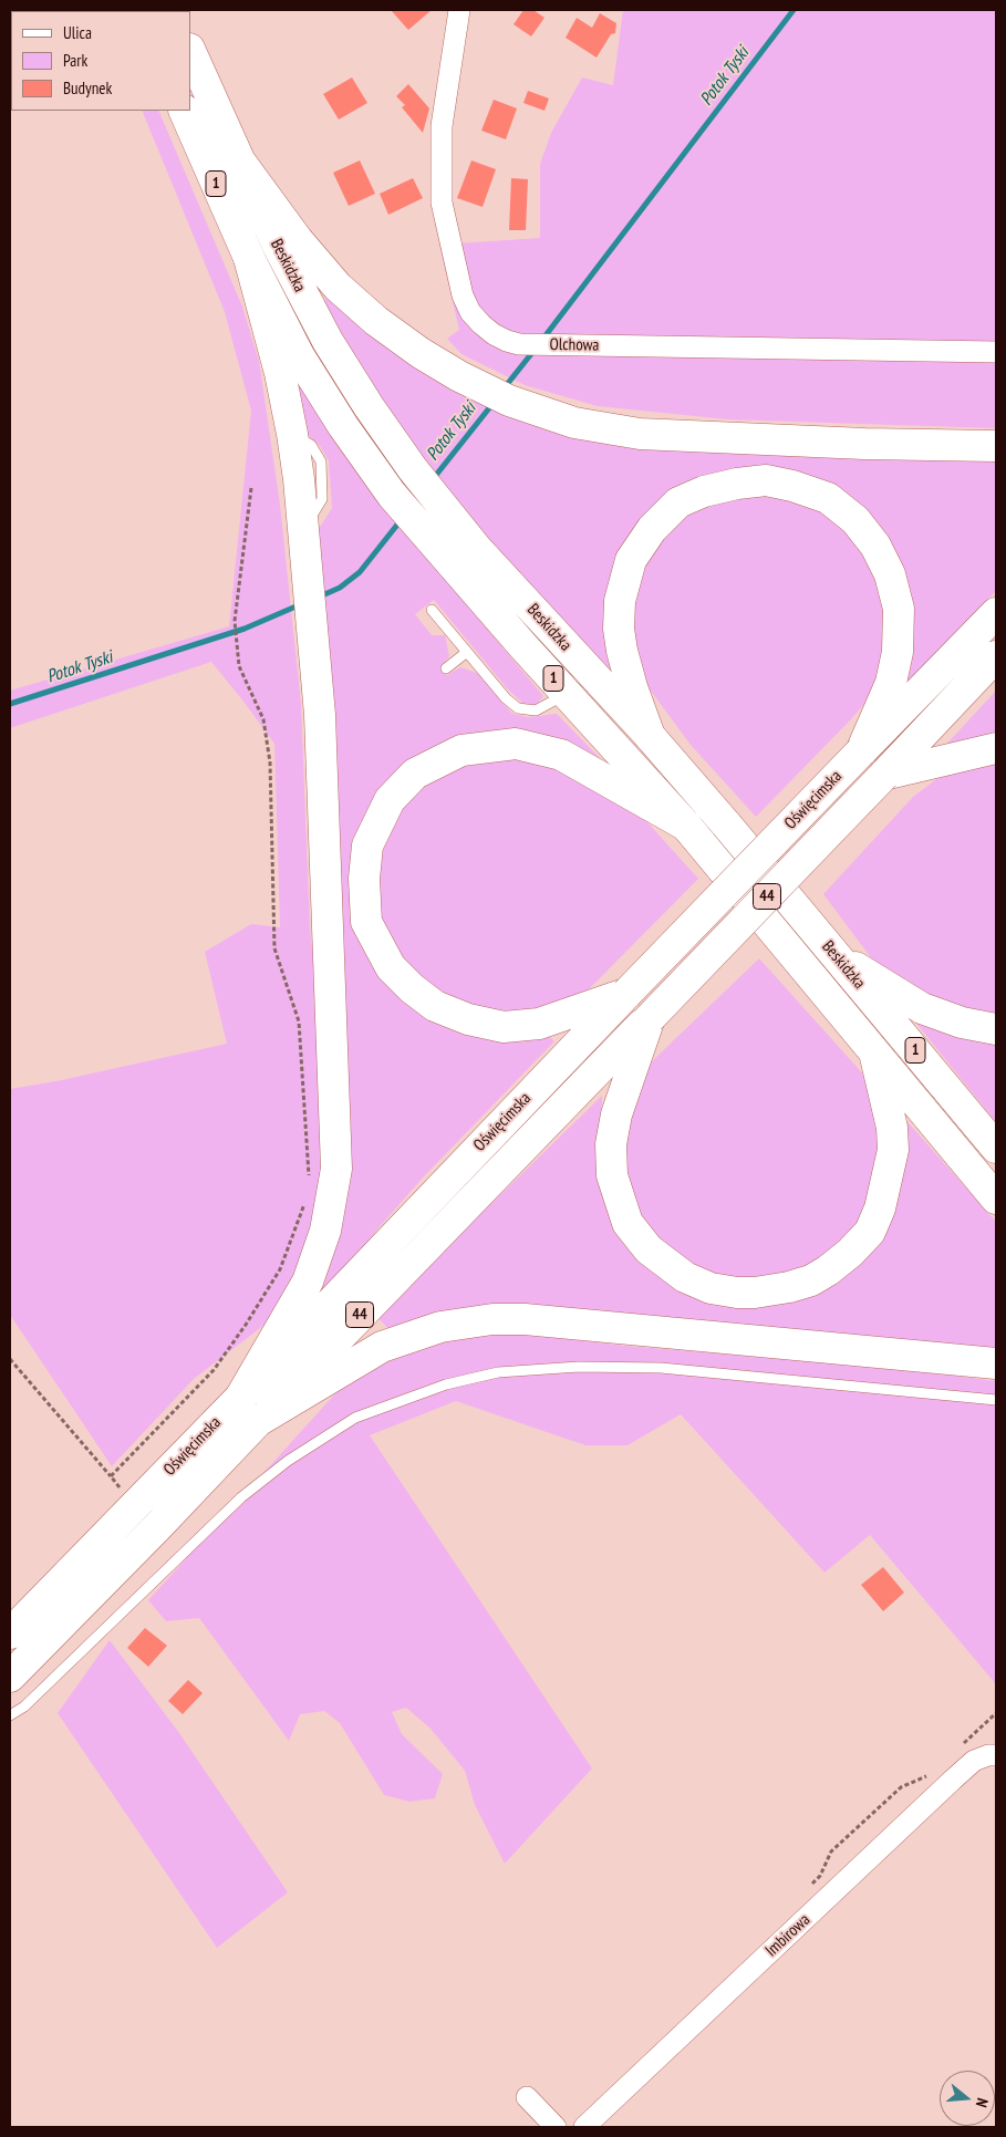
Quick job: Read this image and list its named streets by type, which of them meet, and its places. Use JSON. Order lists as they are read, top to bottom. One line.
{"streets":{"main road":["1","Beskidzka","Oświęcimska","44"],"street":["Olchowa","Imbirowa"]},"water":["Potok Tyski"],"legend":["Ulica","Park","Budynek"],"north":"right"}
